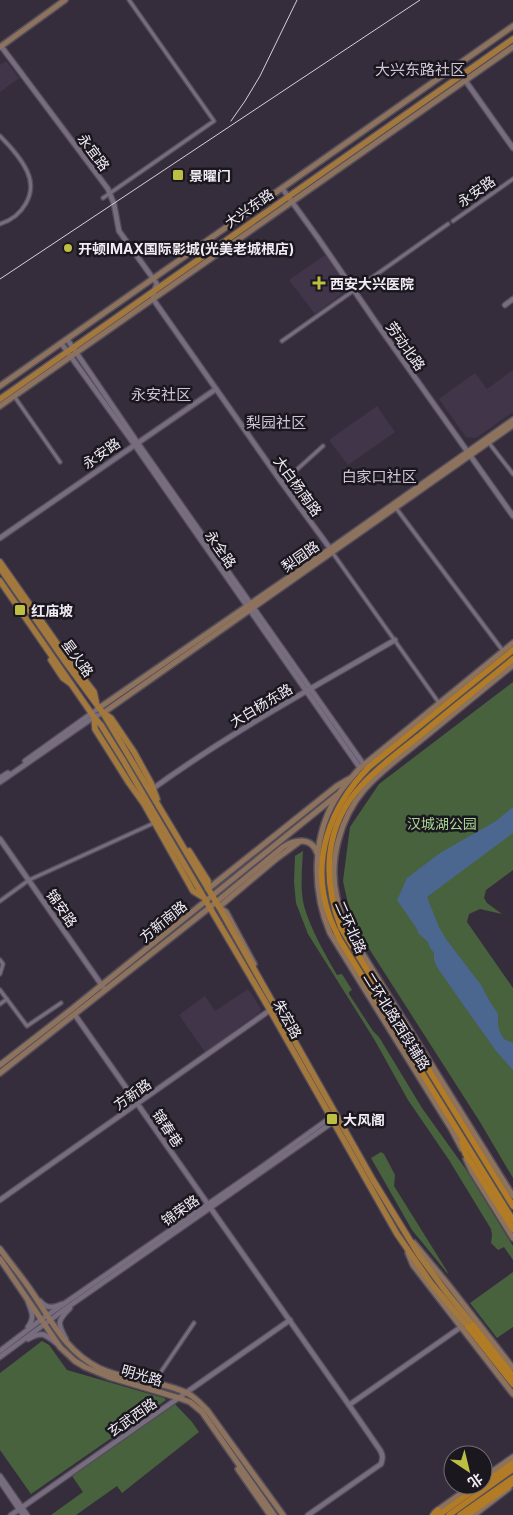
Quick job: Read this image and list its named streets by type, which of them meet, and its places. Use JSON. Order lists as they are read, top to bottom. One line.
{"streets":{"highway":["二环北路"],"main road":["大兴东路","梨园路","星火路","方新南路","朱宏路","二环北路西段辅路","明光路"],"street":["永宜路","永安路","劳动北路","大白杨南路","永全路","大白杨东路","锦安路","方新路","锦春巷","锦荣路","玄武西路"]},"crossings":[["永宜路","大兴东路"],["永安路","大白杨南路"],["永安路","永全路"],["大兴东路","劳动北路"],["大兴东路","永全路"],["劳动北路","梨园路"],["大白杨南路","梨园路"],["大白杨南路","大白杨东路"],["大白杨南路","二环北路西段辅路"],["永全路","梨园路"],["永全路","大白杨东路"],["永全路","二环北路西段辅路"],["梨园路","星火路"],["梨园路","朱宏路"],["星火路","朱宏路"],["大白杨东路","朱宏路"],["锦安路","方新南路"],["方新南路","朱宏路"],["方新南路","二环北路西段辅路"],["方新南路","锦春巷"],["二环北路","二环北路西段辅路"],["朱宏路","方新路"],["朱宏路","锦荣路"],["方新路","锦春巷"],["锦春巷","锦荣路"],["锦荣路","明光路"],["明光路","玄武西路"]],"districts":["大兴东路社区","永安社区","梨园社区","白家口社区"],"parks":["汉城湖公园"],"places":{"transit":["景曜门","红庙坡","大风阁"],"other":["开顿IMAX国际影城(光美老城根店)"],"health":["西安大兴医院"]},"north":"bottom right"}
